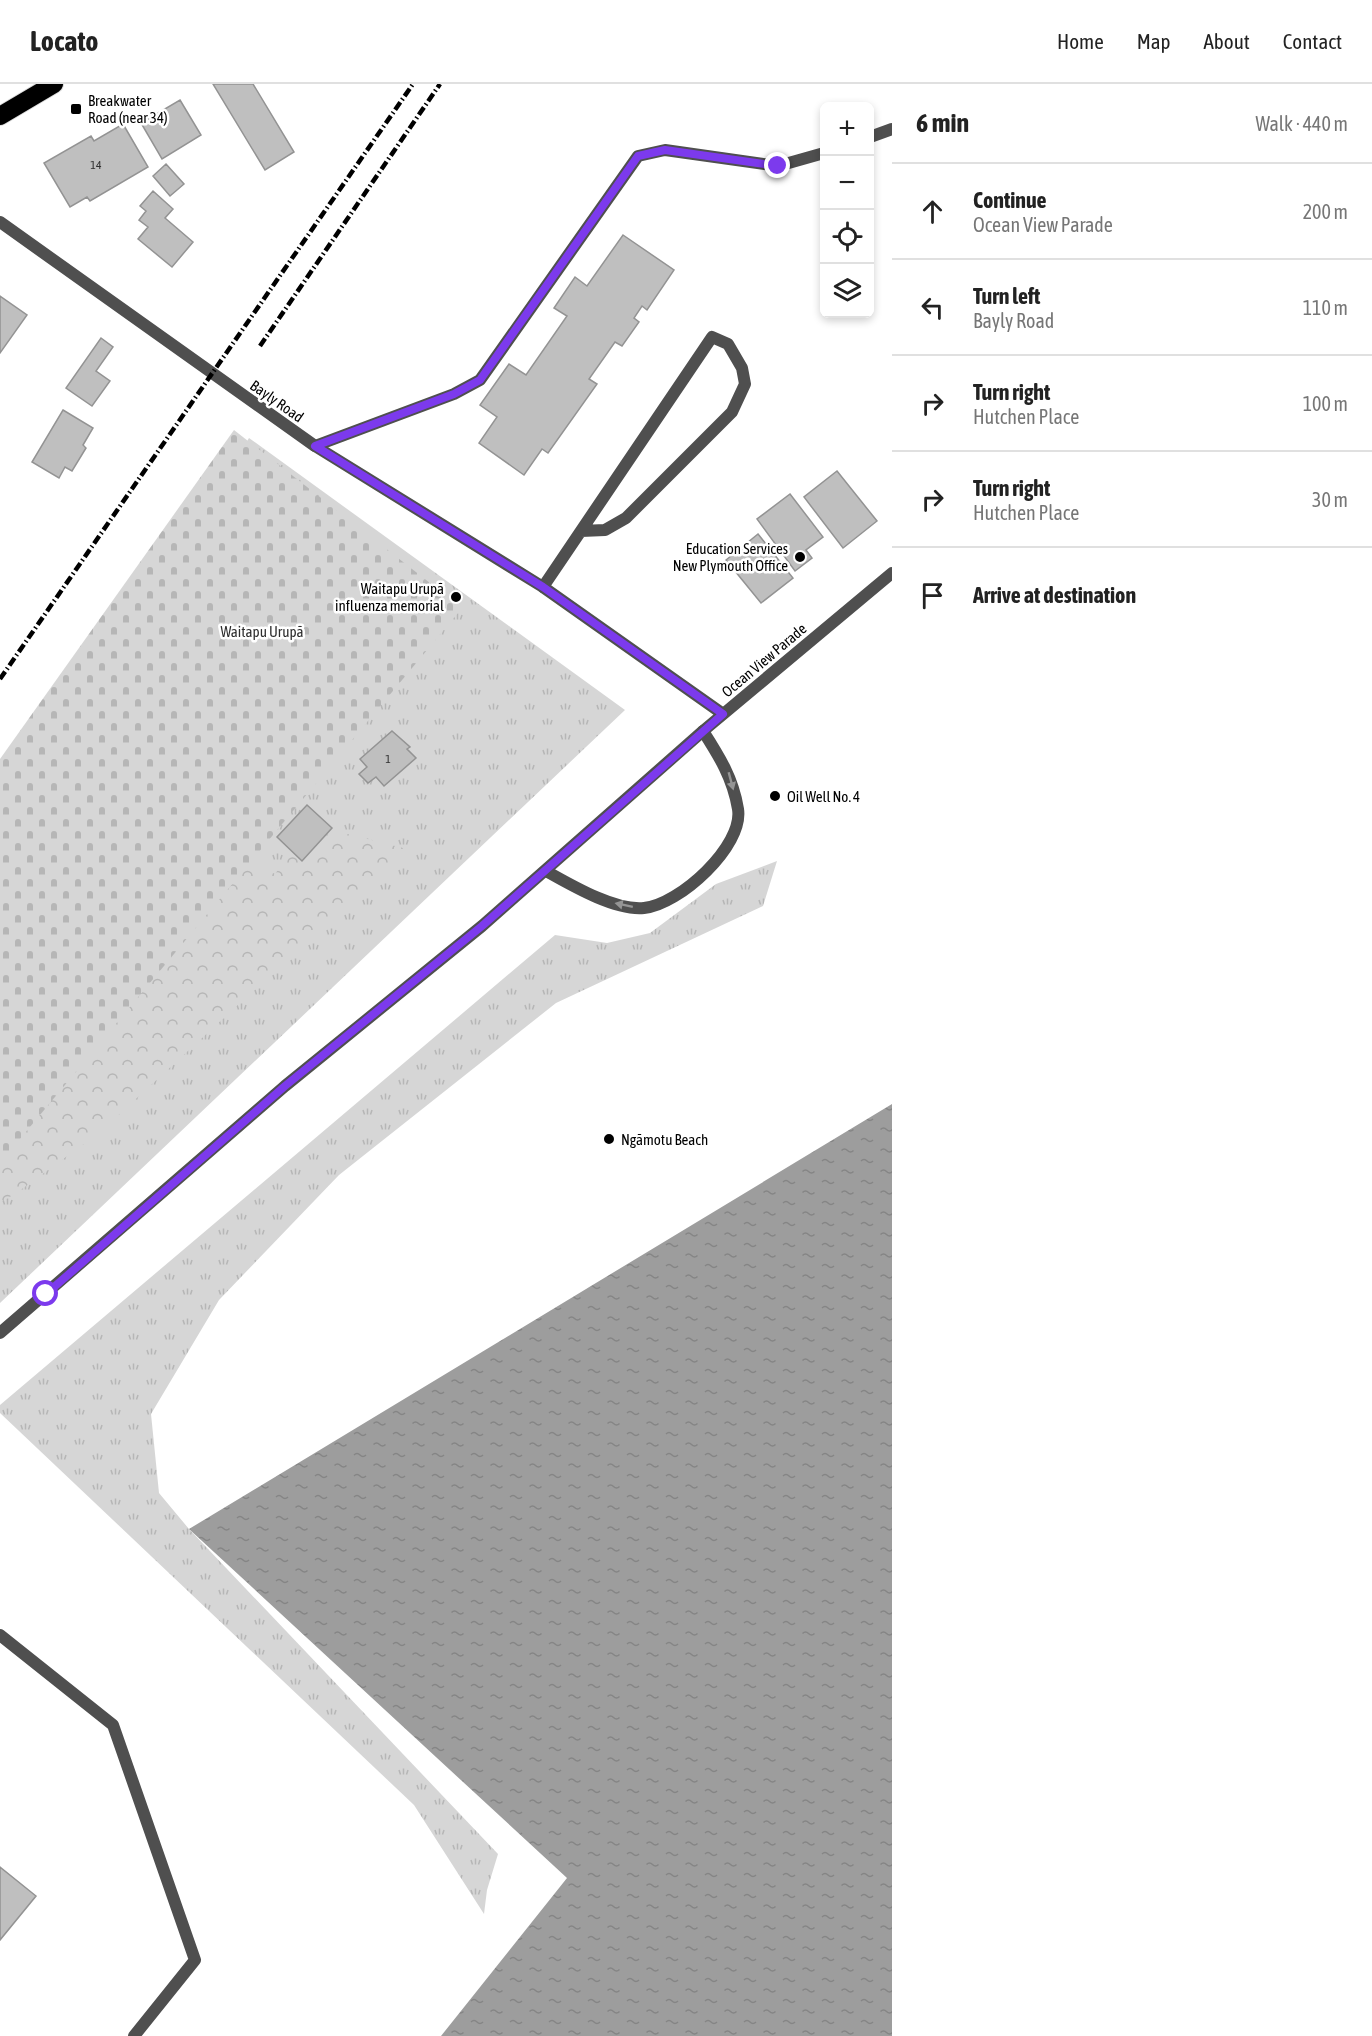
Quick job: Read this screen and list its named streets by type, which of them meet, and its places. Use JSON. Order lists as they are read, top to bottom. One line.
{"streets":{"street":["Bayly Road","Ocean View Parade"]},"crossings":[["Bayly Road","Ocean View Parade"]],"parks":["Waitapu Urupā"],"places":{"transit":["Breakwater Road (near 34)"],"other":["Education Services New Plymouth Office","Waitapu Urupā influenza memorial","Oil Well No. 4","Ngāmotu Beach"]},"house_numbers":["14","1"],"page":{"header":"Locato","nav":["Home","Map","About","Contact"],"heading":["6 min","Walk · 440 m"],"map_buttons":["+","−"],"list":[["Continue","Ocean View Parade","200 m"],["Turn left","Bayly Road","110 m"],["Turn right","Hutchen Place","100 m"],["Turn right","Hutchen Place","30 m"],"Arrive at destination"]}}
